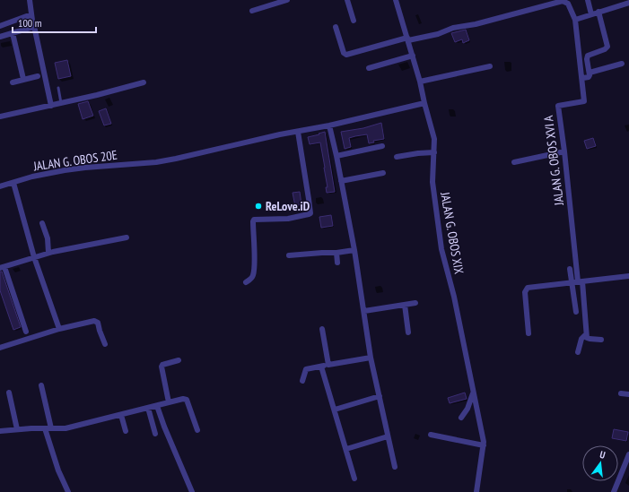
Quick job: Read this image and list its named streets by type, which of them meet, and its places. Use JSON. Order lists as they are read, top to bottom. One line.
{"streets":{"street":["JALAN G. OBOS 20E","JALAN G. OBOS XVI A","JALAN G. OBOS XIX"]},"crossings":[["JALAN G. OBOS 20E","JALAN G. OBOS XIX"]],"places":["ReLove.iD"],"scale_bar":"100 m","north":"top"}
